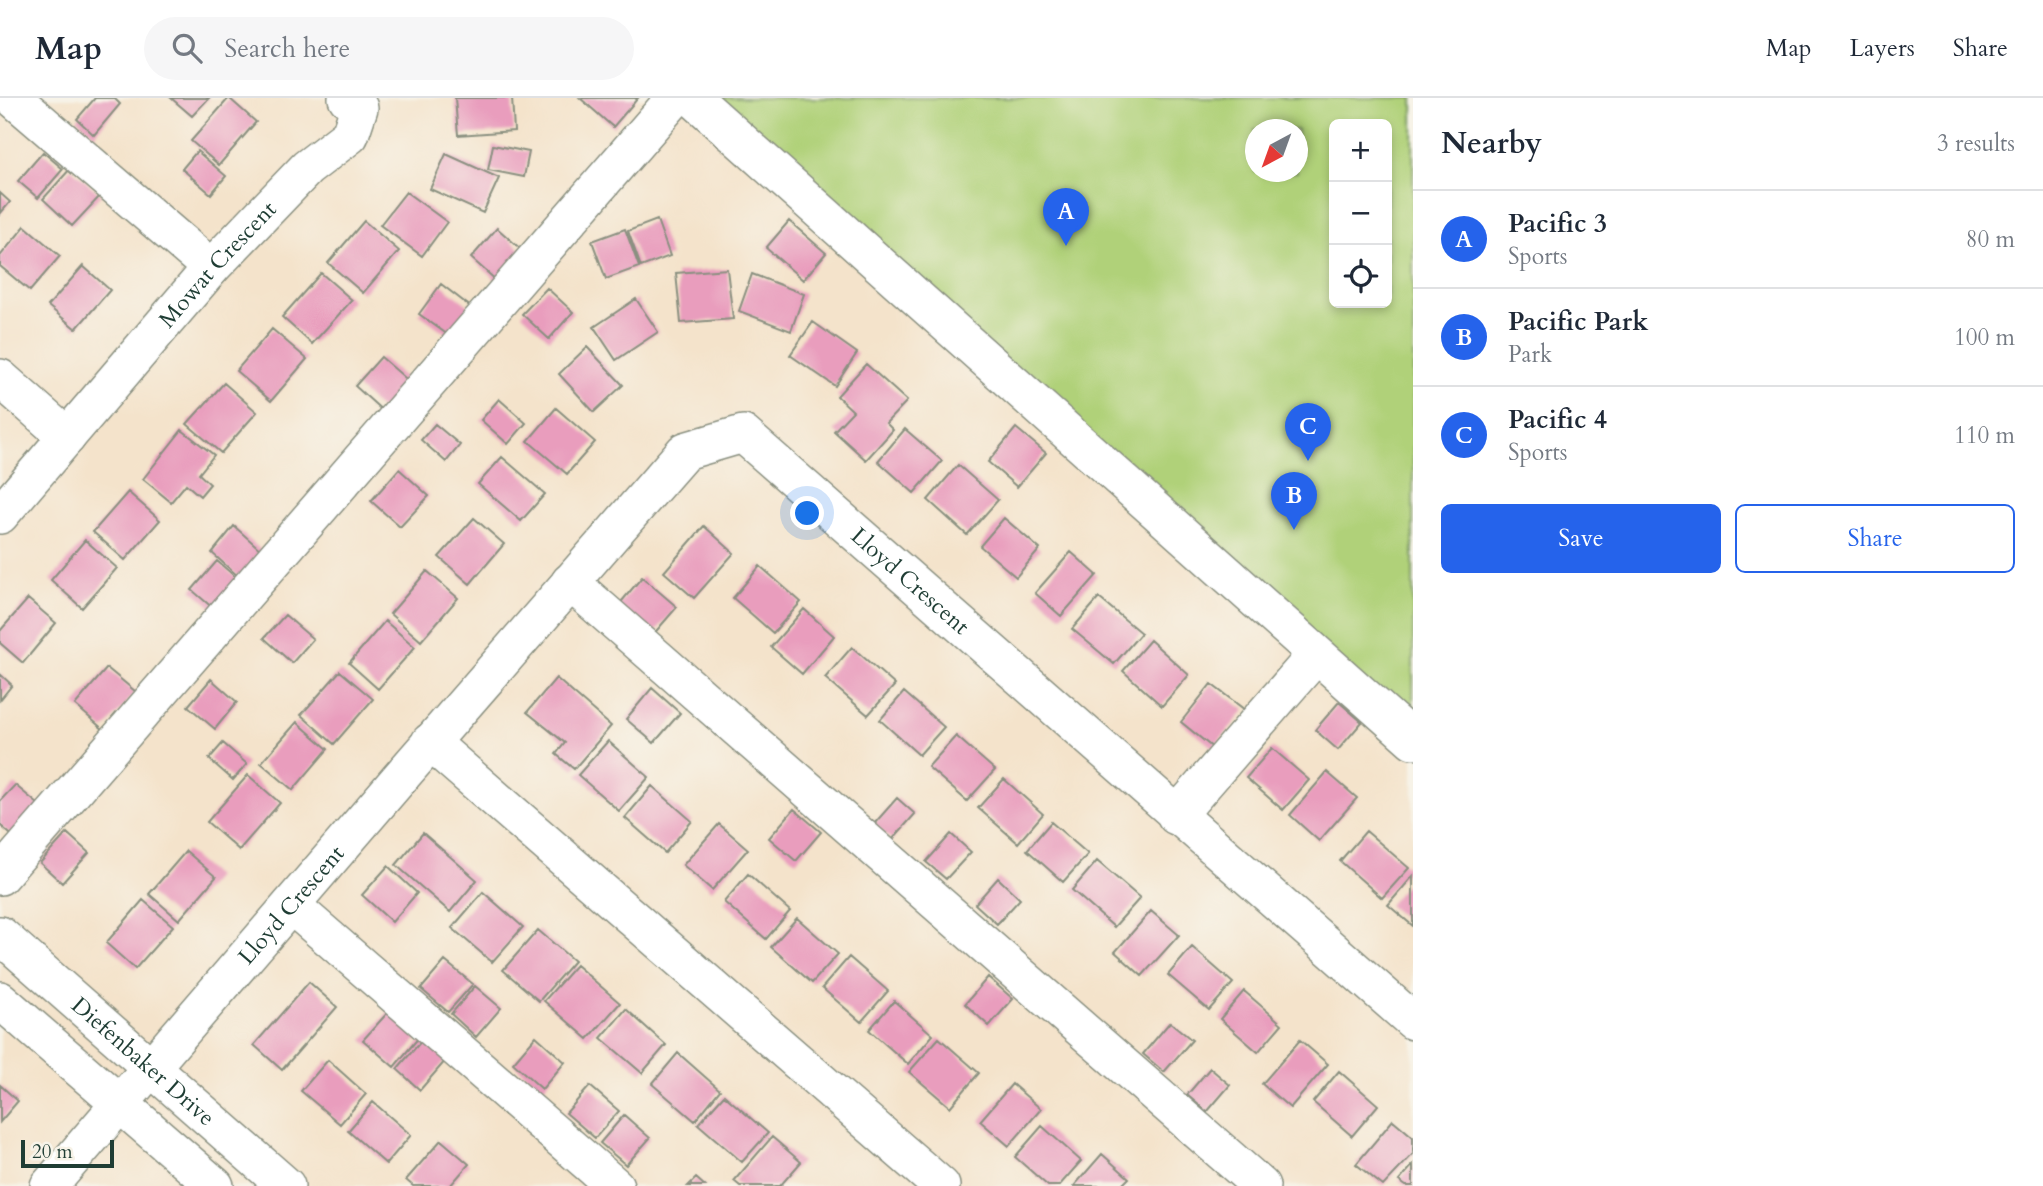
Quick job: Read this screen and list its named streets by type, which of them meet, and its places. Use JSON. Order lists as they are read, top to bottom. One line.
{"streets":{"street":["Mowat Crescent","Lloyd Crescent","Diefenbaker Drive"]},"crossings":[["Lloyd Crescent","Diefenbaker Drive"]],"scale_bar":"20 m","north":"bottom left","page":{"header":"Map","search":"Search here","nav":["Map","Layers","Share"],"heading":["Nearby","3 results"],"map_buttons":["+","−"],"pins":["A","C","B"],"list":[{"mark":"A","name":"Pacific 3","note":"Sports","value":"80 m"},{"mark":"B","name":"Pacific Park","note":"Park","value":"100 m"},{"mark":"C","name":"Pacific 4","note":"Sports","value":"110 m"}],"buttons":["Save","Share"],"scale":"20 m"}}
